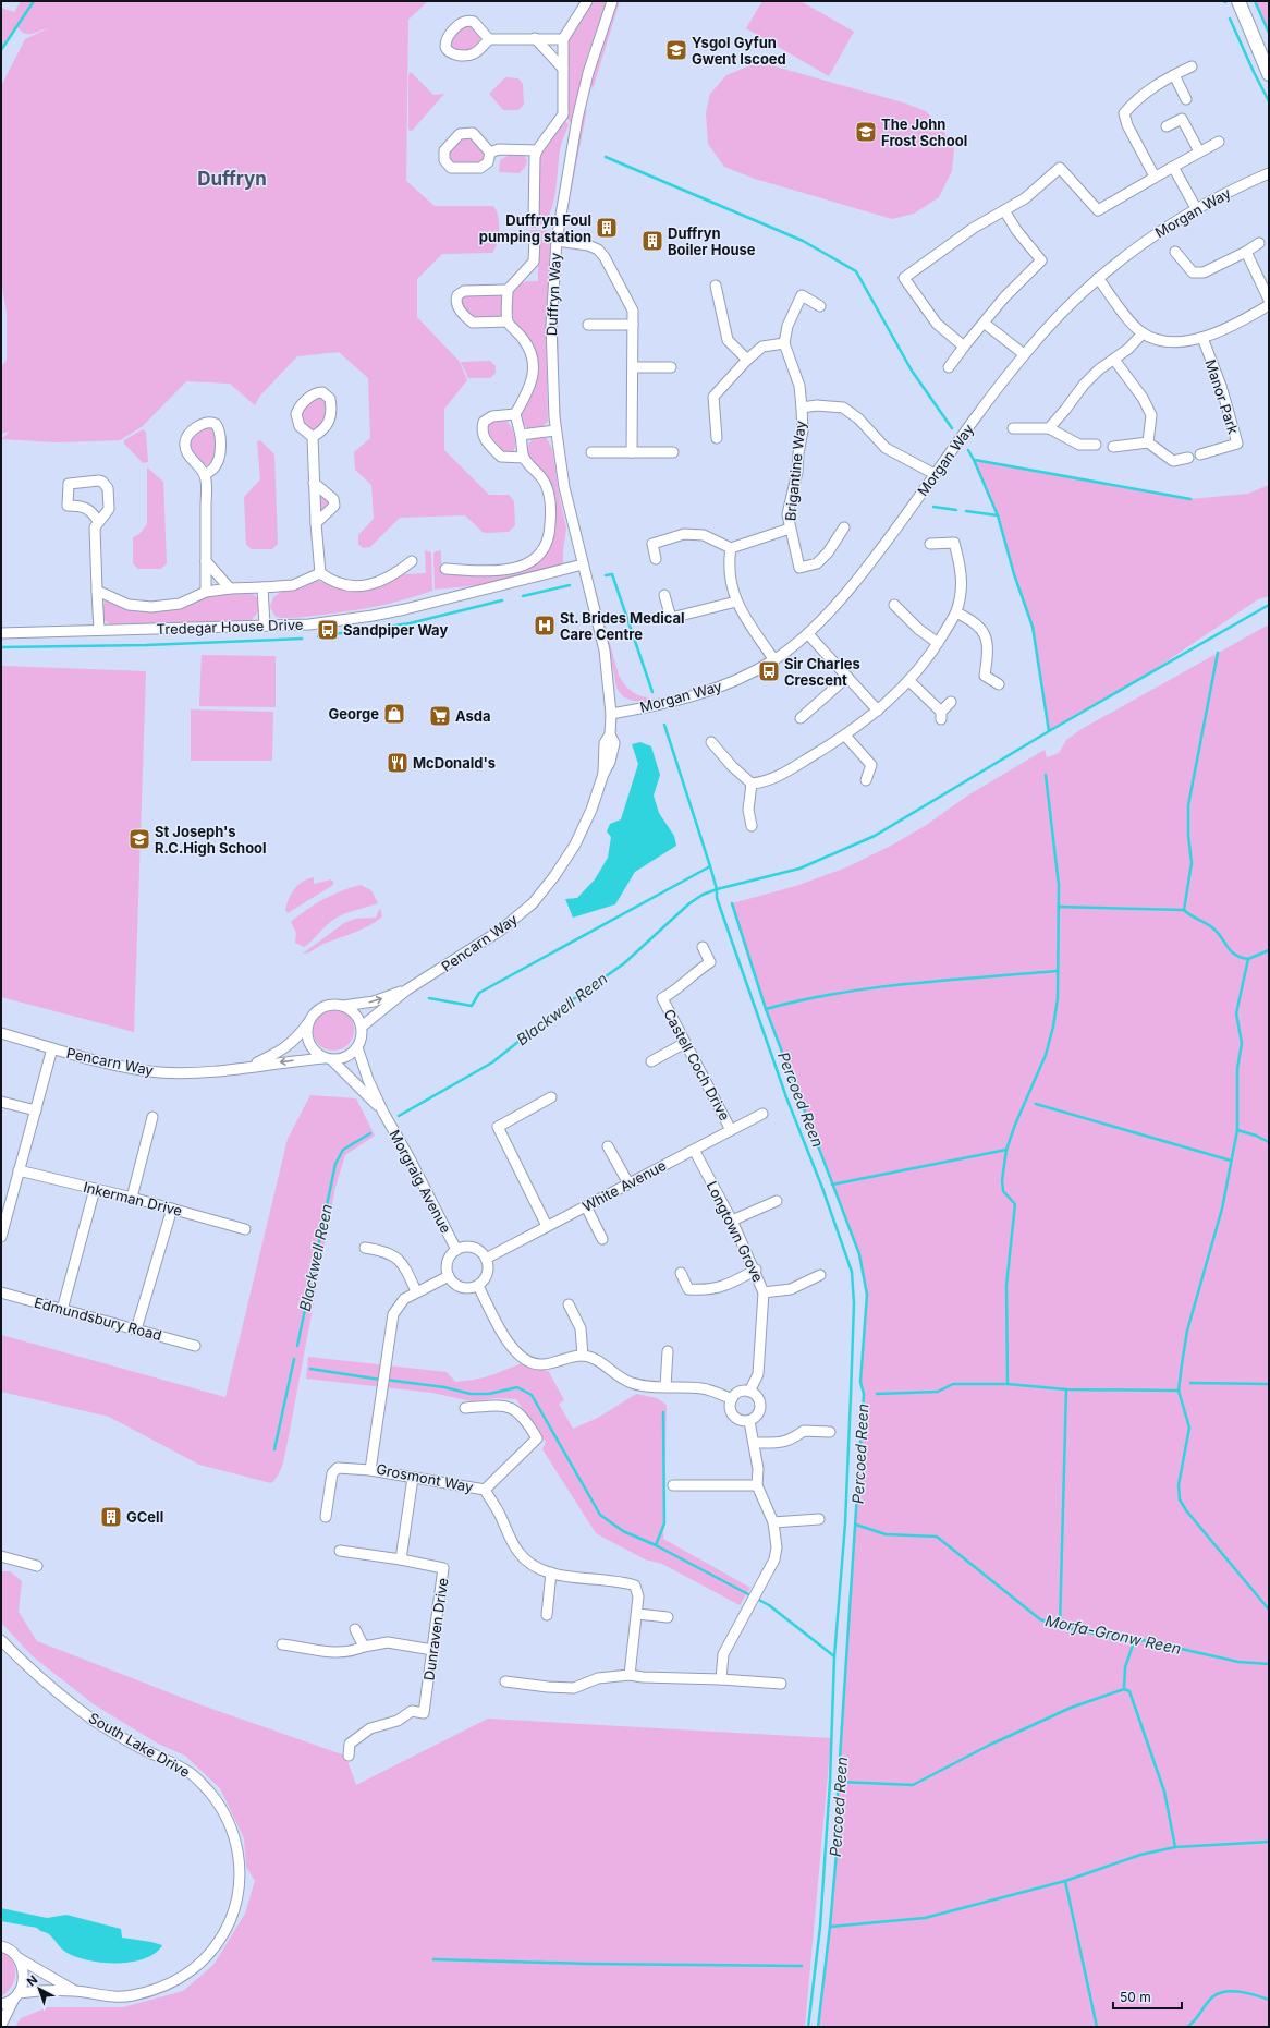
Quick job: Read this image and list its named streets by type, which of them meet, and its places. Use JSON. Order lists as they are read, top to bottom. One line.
{"streets":{"street":["Morgan Way","Duffryn Way","Manor Park","Brigantine Way","Tredegar House Drive","Pencarn Way","Castell Coch Drive","Morgraig Avenue","White Avenue","Inkerman Drive","Longtown Grove","Edmundsbury Road","Grosmont Way","Dunraven Drive","South Lake Drive"]},"crossings":[["Morgan Way","Pencarn Way"],["Duffryn Way","Tredegar House Drive"],["Duffryn Way","Pencarn Way"],["Tredegar House Drive","Pencarn Way"],["Pencarn Way","Morgraig Avenue"],["Castell Coch Drive","White Avenue"],["Morgraig Avenue","White Avenue"],["Morgraig Avenue","Grosmont Way"],["White Avenue","Longtown Grove"],["White Avenue","Grosmont Way"]],"districts":["Duffryn"],"water":["Blackwell Reen","Percoed Reen","Morfa-Gronw Reen"],"places":{"school or university":["Ysgol Gyfun Gwent Iscoed","The John Frost School","St Joseph's R.C.High School"],"building":["Duffryn Foul pumping station","Duffryn Boiler House","GCell"],"hospital":["St. Brides Medical Care Centre"],"bus stop":["Sandpiper Way","Sir Charles Crescent"],"shop":["George"],"supermarket":["Asda"],"restaurant":["McDonald's"]},"scale_bar":"50 m","north":"top left"}
